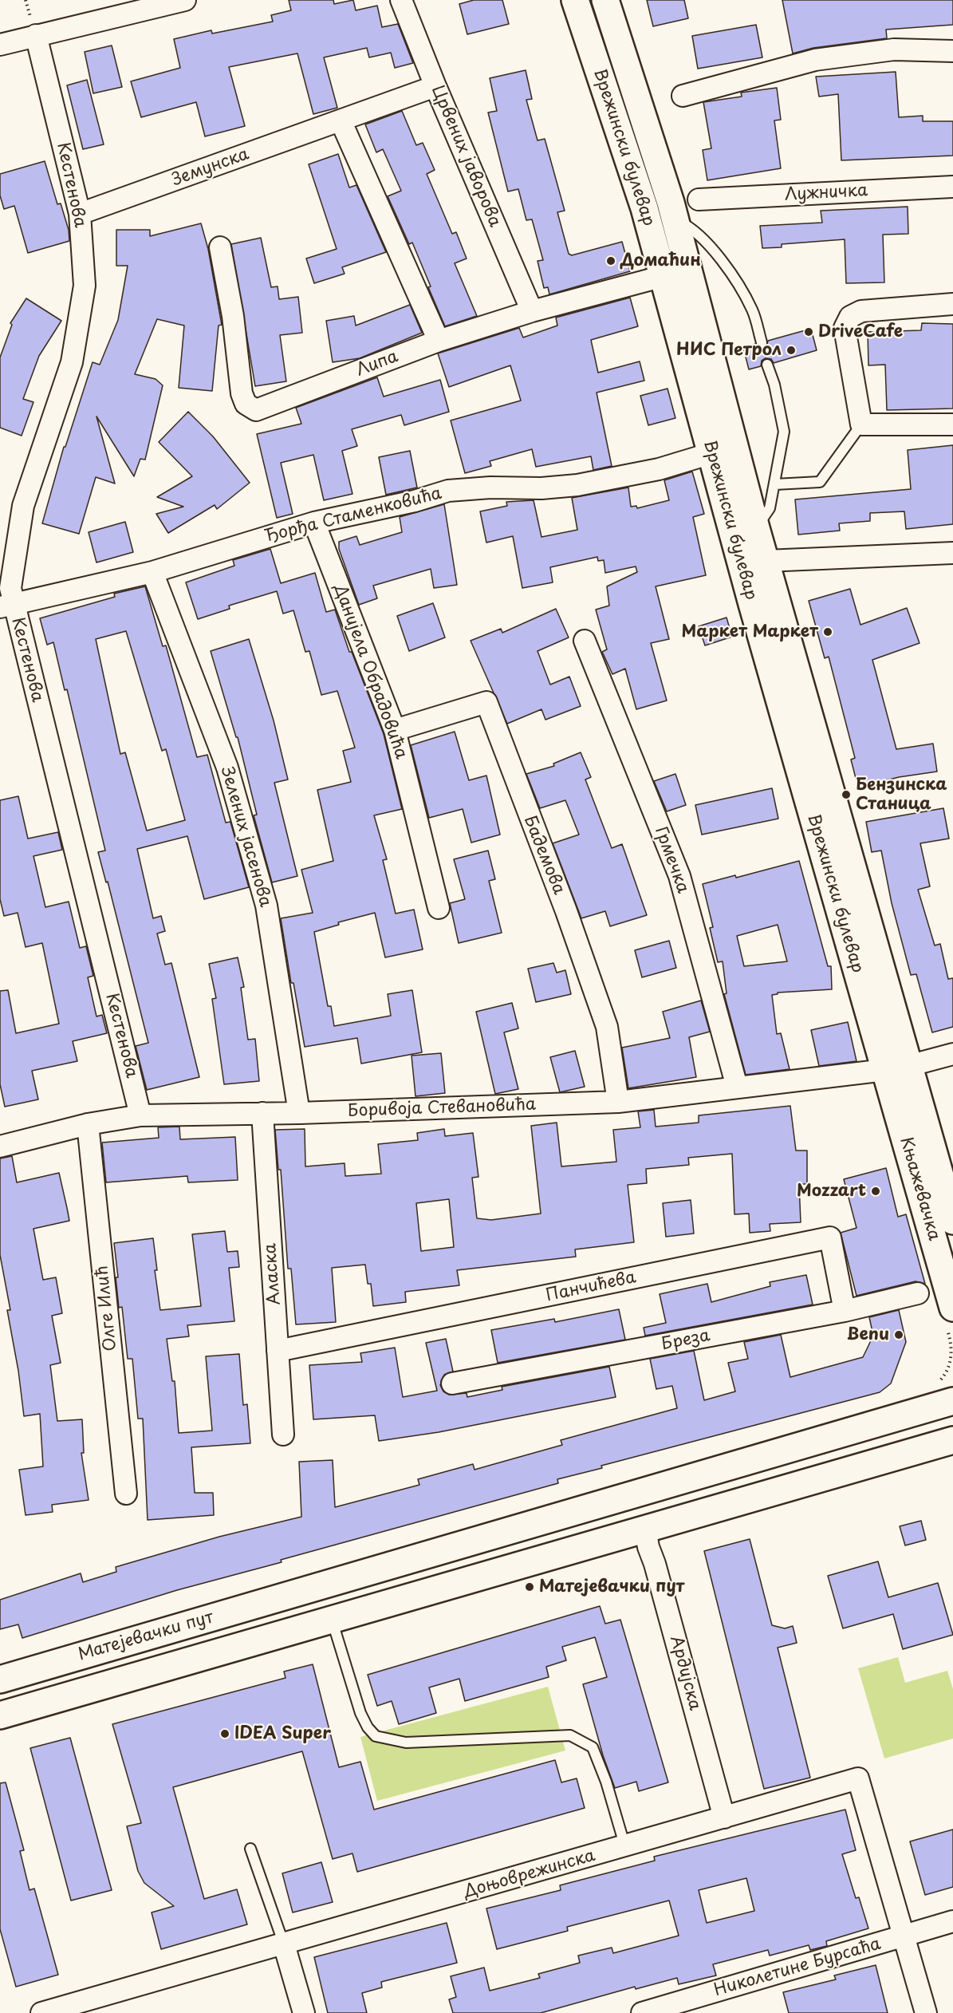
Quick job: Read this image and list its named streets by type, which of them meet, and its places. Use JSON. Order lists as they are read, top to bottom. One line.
{"streets":{"main road":["Врежински булевар","Књажевачка","Матејевачки пут"],"street":["Црвених јаворова","Земунска","Кестенова","Лужничка","Липа","Ђорђа Стаменковића","Данијела Обрадовића","Зелених јасенова","Бадемова","Грмечка","Боривоја Стевановића","Аласка","Панчићева","Олге Илић","Бреза","Ардијска","Доњоврежинска","Николетине Бурсаћа"]},"crossings":[["Врежински булевар","Липа"],["Врежински булевар","Ђорђа Стаменковића"],["Врежински булевар","Боривоја Стевановића"],["Врежински булевар","Књажевачка"],["Црвених јаворова","Земунска"],["Црвених јаворова","Липа"],["Земунска","Кестенова"],["Кестенова","Ђорђа Стаменковића"],["Кестенова","Боривоја Стевановића"],["Ђорђа Стаменковића","Данијела Обрадовића"],["Ђорђа Стаменковића","Зелених јасенова"],["Данијела Обрадовића","Бадемова"],["Зелених јасенова","Боривоја Стевановића"],["Бадемова","Боривоја Стевановића"],["Грмечка","Боривоја Стевановића"],["Боривоја Стевановића","Књажевачка"],["Боривоја Стевановића","Аласка"],["Боривоја Стевановића","Олге Илић"],["Аласка","Панчићева"],["Панчићева","Бреза"],["Матејевачки пут","Ардијска"],["Ардијска","Доњоврежинска"],["Доњоврежинска","Николетине Бурсаћа"]],"places":["Домаћин","DriveCafe","НИС Петрол","Маркет Маркет","Бензинска Станица","Mozzart","Benu","Матејевачки пут","IDEA Super"]}
